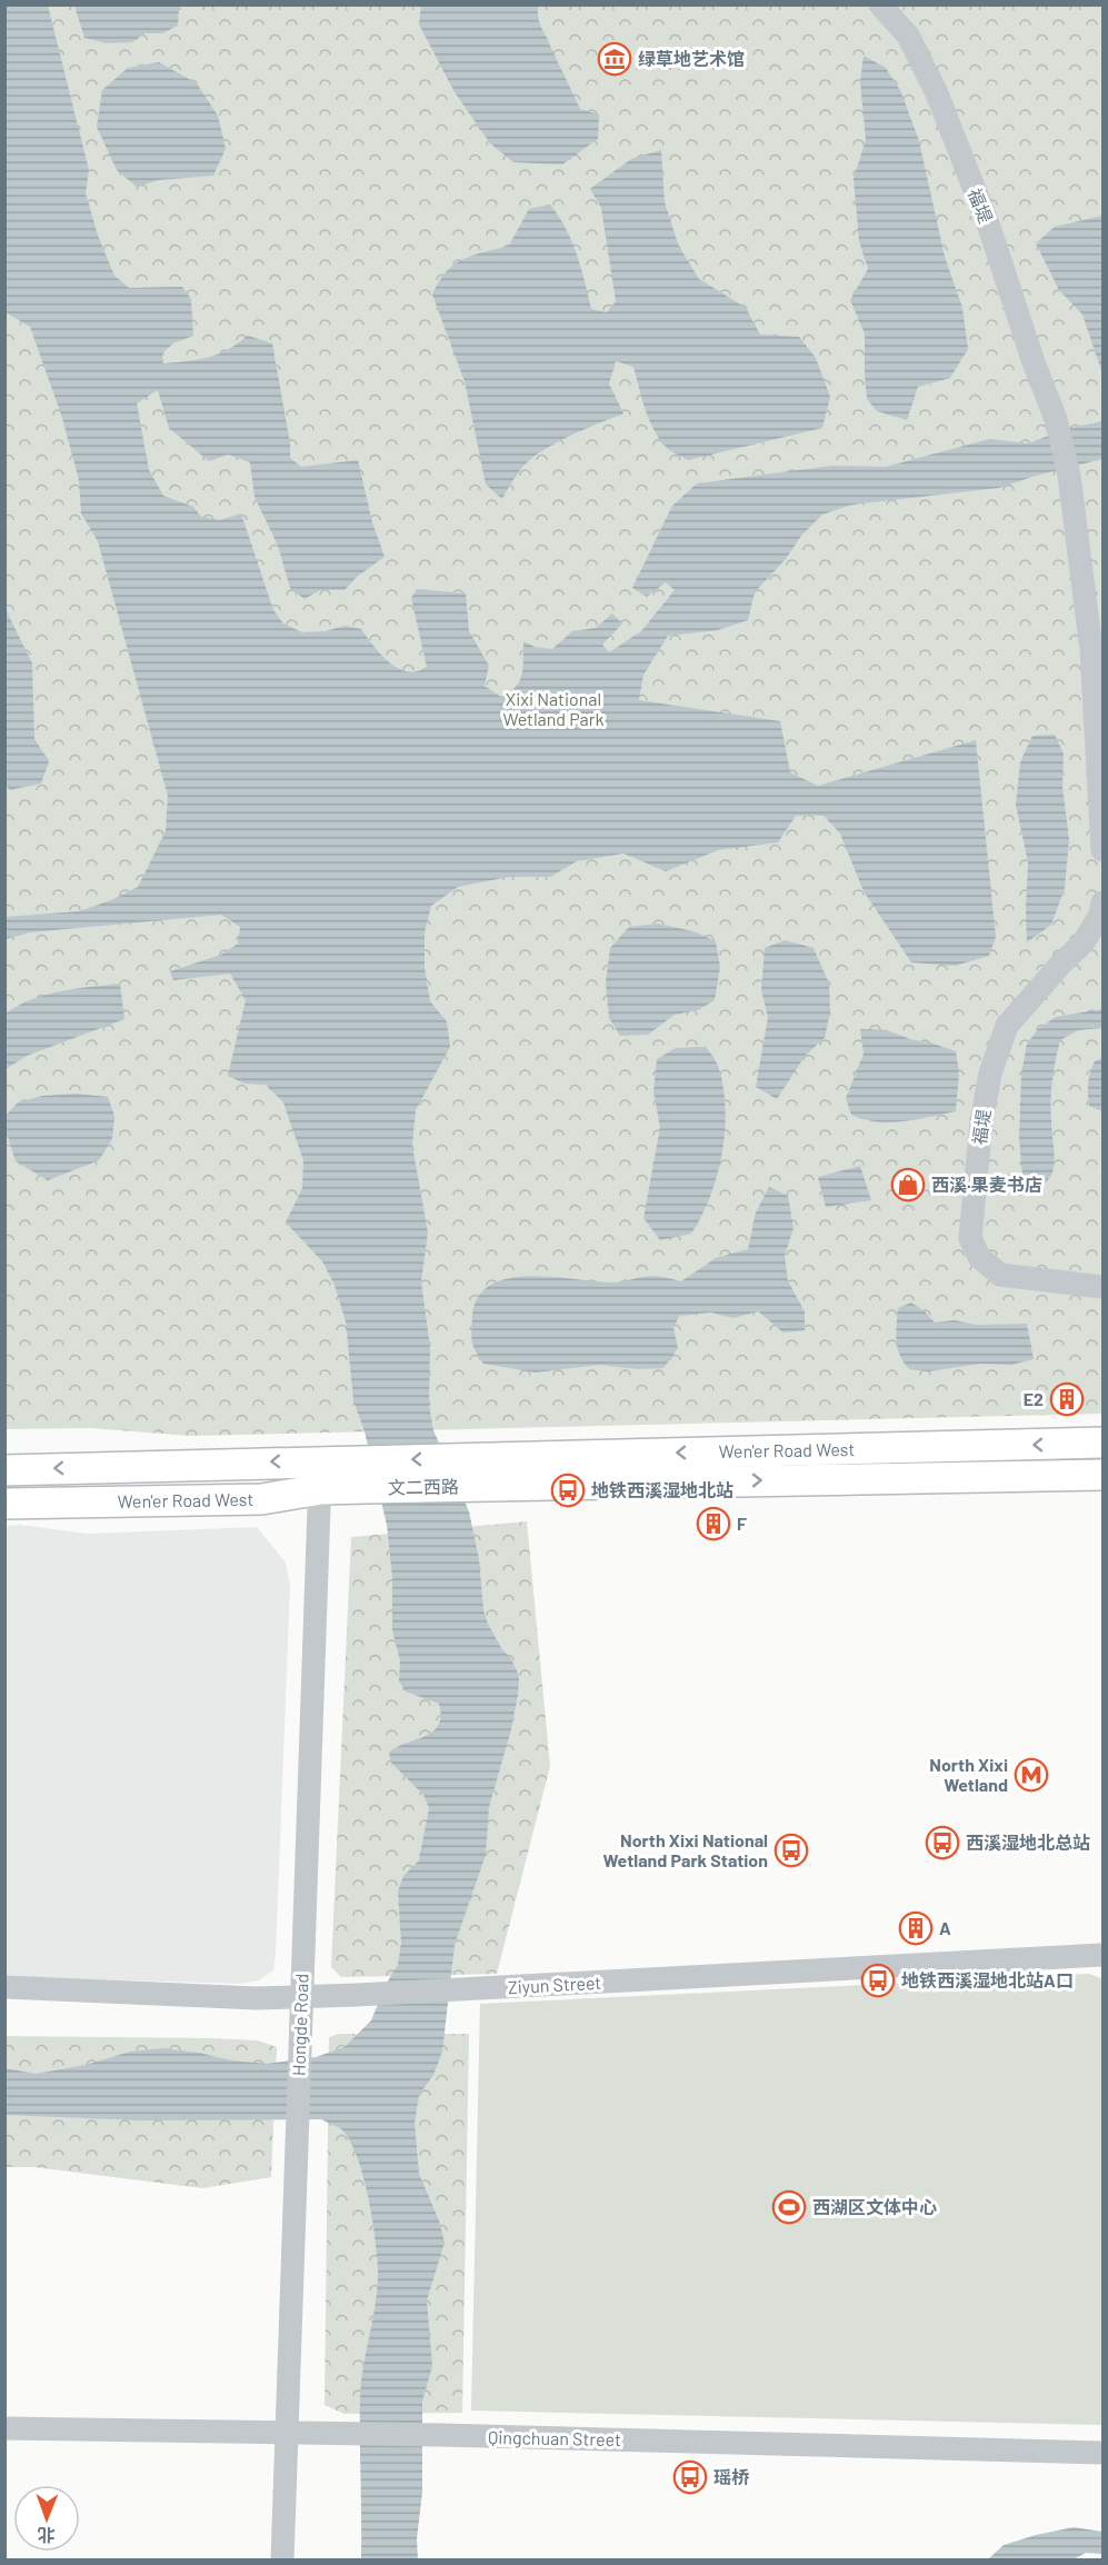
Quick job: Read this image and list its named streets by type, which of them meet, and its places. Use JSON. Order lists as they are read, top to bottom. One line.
{"streets":{"main road":["Wen'er Road West","文二西路"],"street":["福堤","Ziyun Street","Hongde Road","Qingchuan Street"]},"crossings":[["Wen'er Road West","文二西路"],["Wen'er Road West","Hongde Road"],["Ziyun Street","Hongde Road"],["Hongde Road","Qingchuan Street"]],"parks":["Xixi National Wetland Park"],"places":{"museum":["绿草地艺术馆"],"shop":["西溪·果麦书店"],"building":["E2","F","A"],"bus stop":["地铁西溪湿地北站","西溪湿地北总站","North Xixi National Wetland Park Station","地铁西溪湿地北站A口","瑶桥"],"metro station":["North Xixi Wetland"],"sports":["西湖区文体中心"]},"north":"bottom"}
